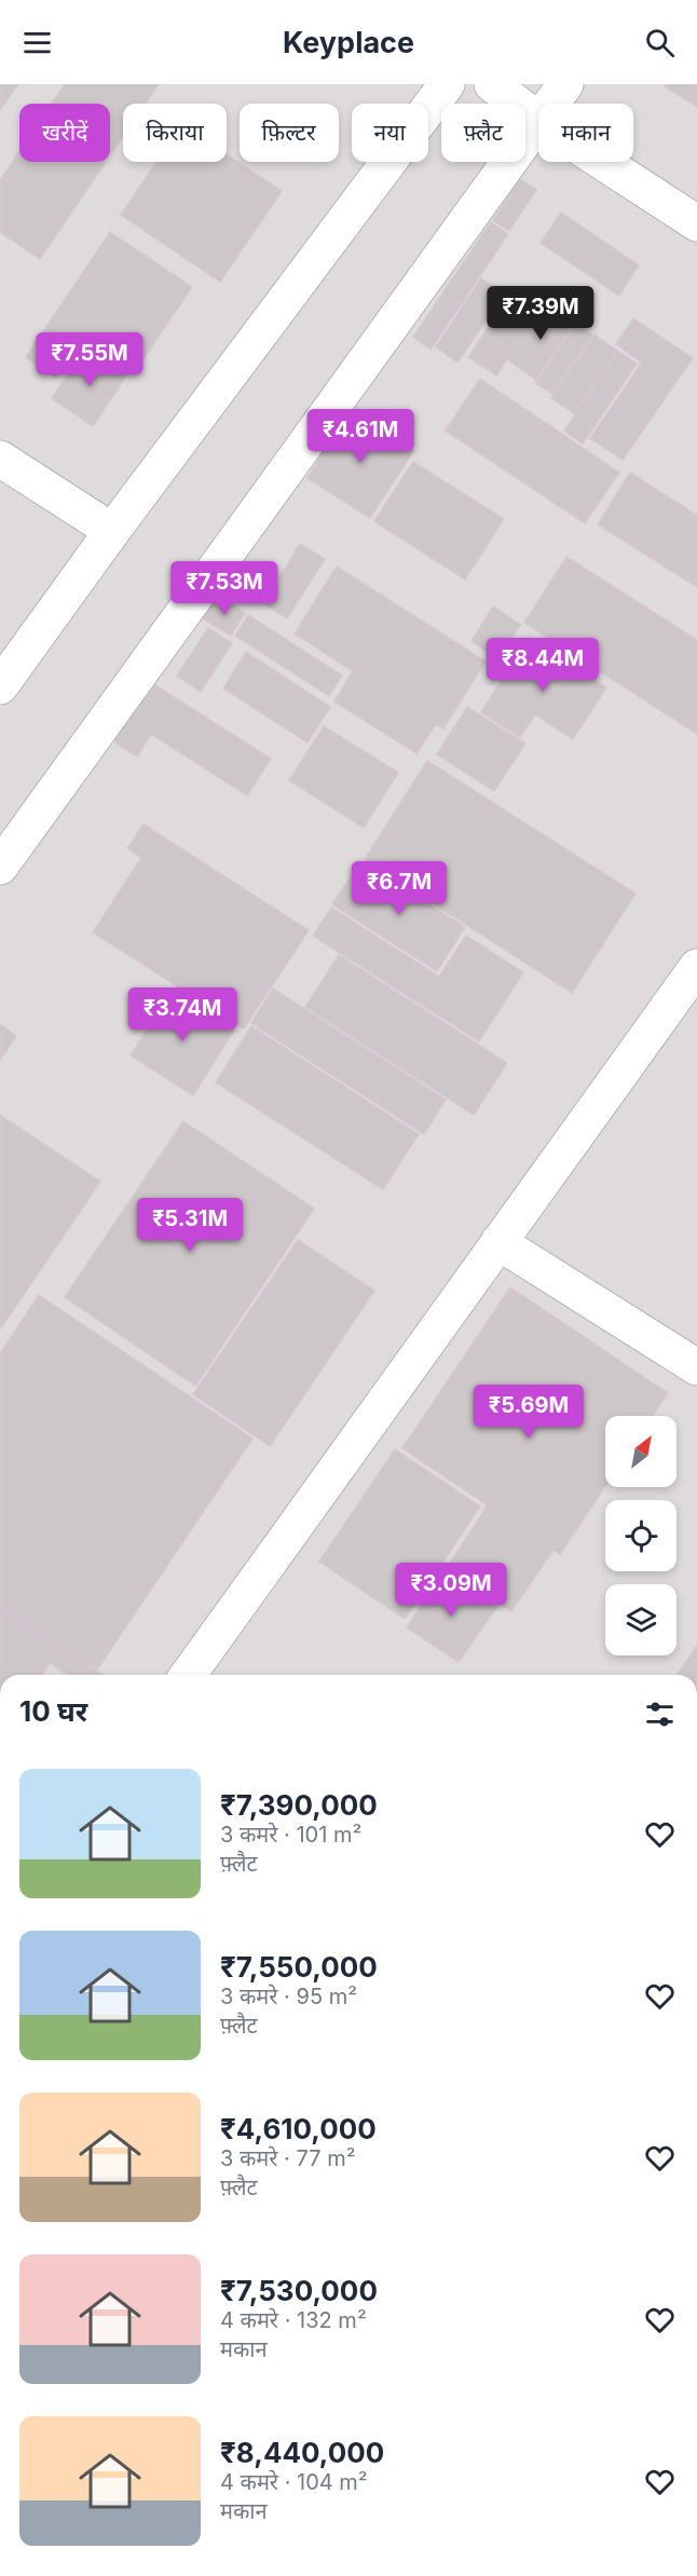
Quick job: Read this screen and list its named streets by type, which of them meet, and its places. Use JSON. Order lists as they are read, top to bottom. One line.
{"north":"top right","page":{"header":"Keyplace","chip":["खरीदें","किराया","फ़िल्टर","नया","फ़्लैट","मकान"],"price":["₹7.39M","₹7.55M","₹4.61M","₹7.53M","₹8.44M","₹6.7M","₹3.74M","₹5.31M","₹5.69M","₹3.09M"],"heading":"10 घर","list":[{"name":"₹7,390,000","note":"3 कमरे · 101 m² · फ़्लैट"},{"name":"₹7,550,000","note":"3 कमरे · 95 m² · फ़्लैट"},{"name":"₹4,610,000","note":"3 कमरे · 77 m² · फ़्लैट"},{"name":"₹7,530,000","note":"4 कमरे · 132 m² · मकान"},{"name":"₹8,440,000","note":"4 कमरे · 104 m² · मकान"}]}}
